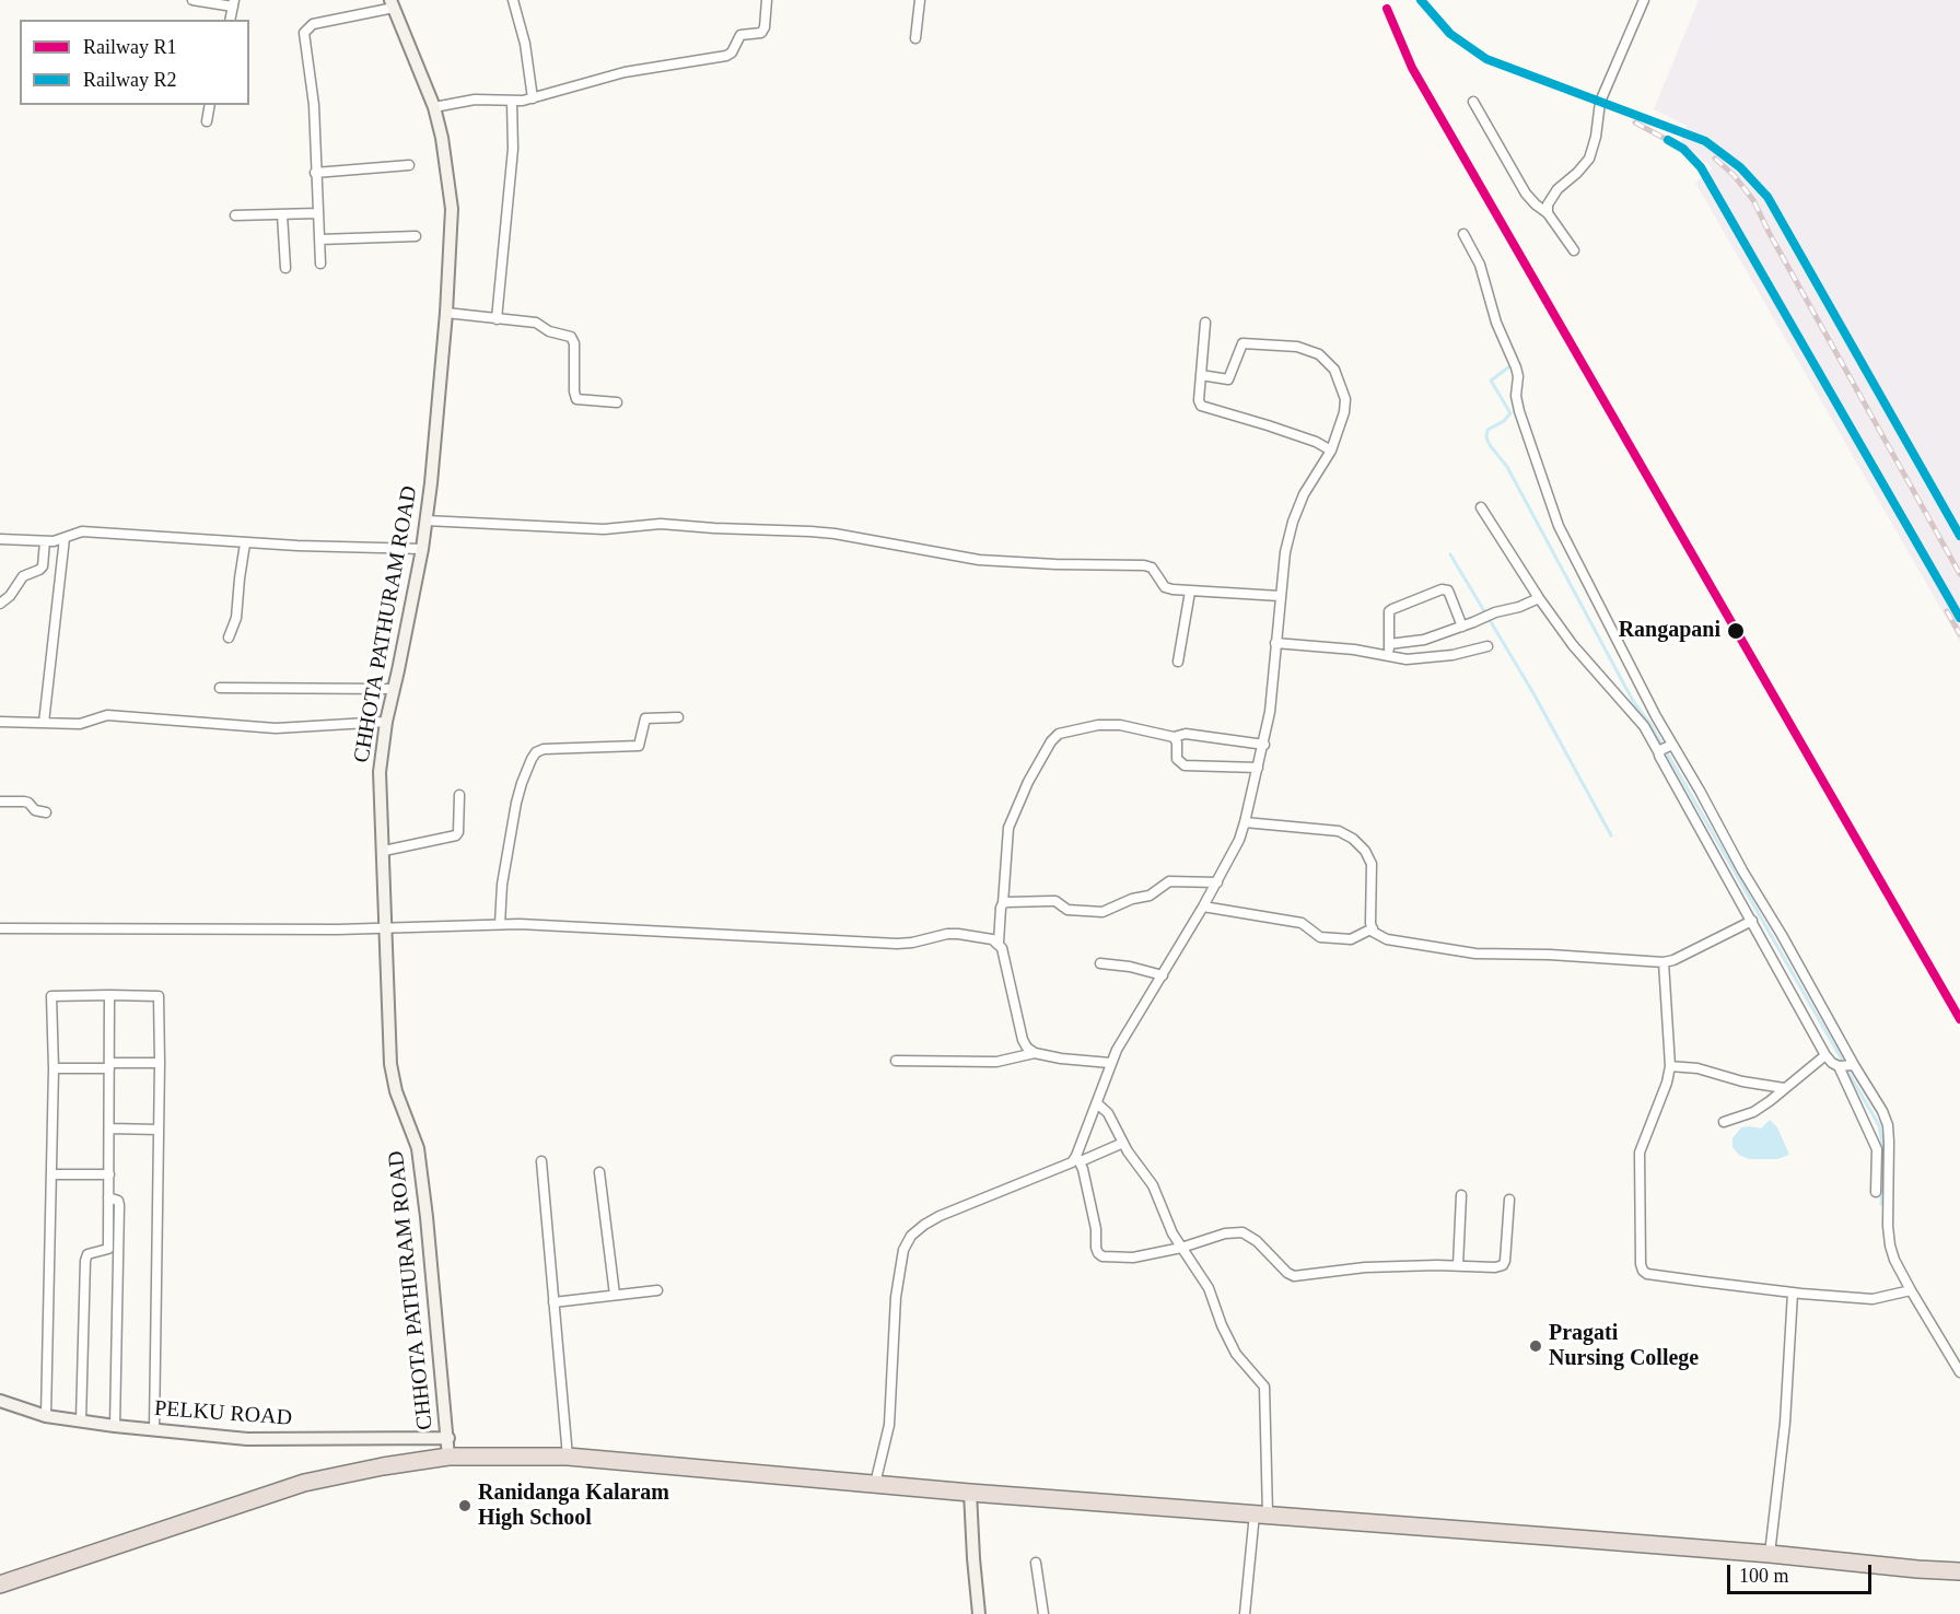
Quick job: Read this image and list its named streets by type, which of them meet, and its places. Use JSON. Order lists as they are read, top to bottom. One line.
{"streets":{"street":["CHHOTA PATHURAM ROAD","PELKU ROAD"]},"crossings":[["CHHOTA PATHURAM ROAD","PELKU ROAD"]],"places":["Rangapani","Pragati Nursing College","Ranidanga Kalaram High School"],"lines":["rail line R2","rail line R1"],"legend":["Railway R1","Railway R2"],"scale_bar":"100 m"}
